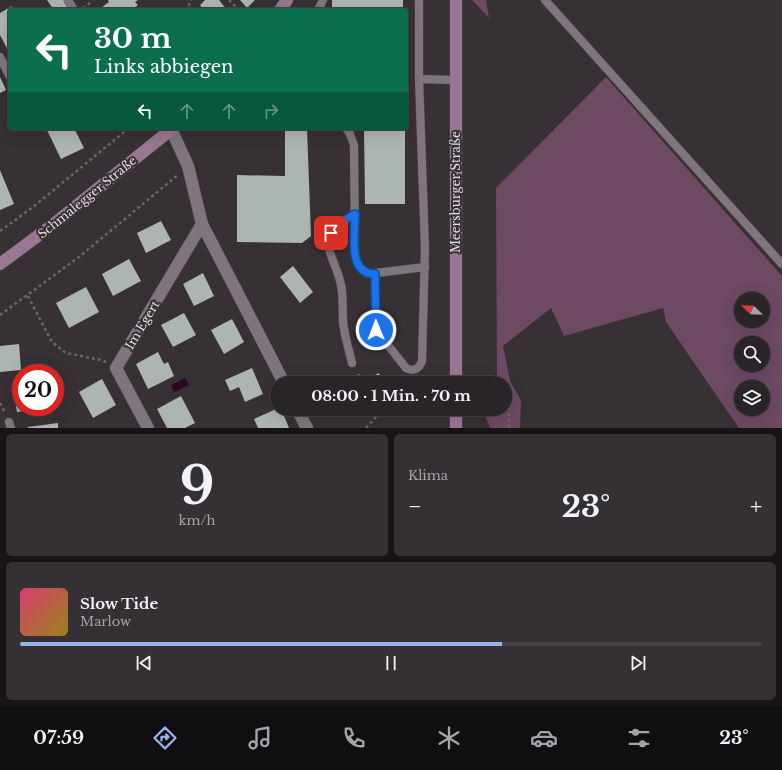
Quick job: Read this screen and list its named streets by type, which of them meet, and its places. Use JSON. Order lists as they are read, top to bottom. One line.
{"streets":{"street":["Meersburger Straße","Schmalegger Straße","Im Egert"]},"north":"top left","page":{"turn":["30 m","Links abbiegen"],"limit":"20","trip":"08:00 · 1 Min. · 70 m","tile":[["9","km/h"],"Klima"],"heat":["−","23°","+"],"song":["Slow Tide","Marlow"],"tabs":["07:59","23°"]}}
